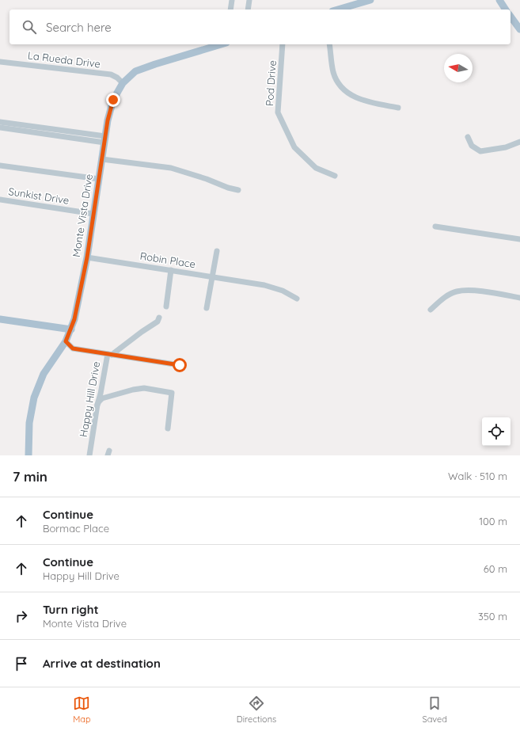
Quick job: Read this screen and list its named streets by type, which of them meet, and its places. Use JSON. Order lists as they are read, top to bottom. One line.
{"streets":{"main road":["Monte Vista Drive"],"street":["La Rueda Drive","Pod Drive","Sunkist Drive","Robin Place","Happy Hill Drive"]},"crossings":[["La Rueda Drive","Monte Vista Drive"],["Sunkist Drive","Monte Vista Drive"],["Monte Vista Drive","Robin Place"],["Monte Vista Drive","Happy Hill Drive"]],"north":"left","page":{"search":"Search here","heading":["7 min","Walk · 510 m"],"list":[["Continue","Bormac Place","100 m"],["Continue","Happy Hill Drive","60 m"],["Turn right","Monte Vista Drive","350 m"],"Arrive at destination"],"nav":["Map","Directions","Saved"]}}
